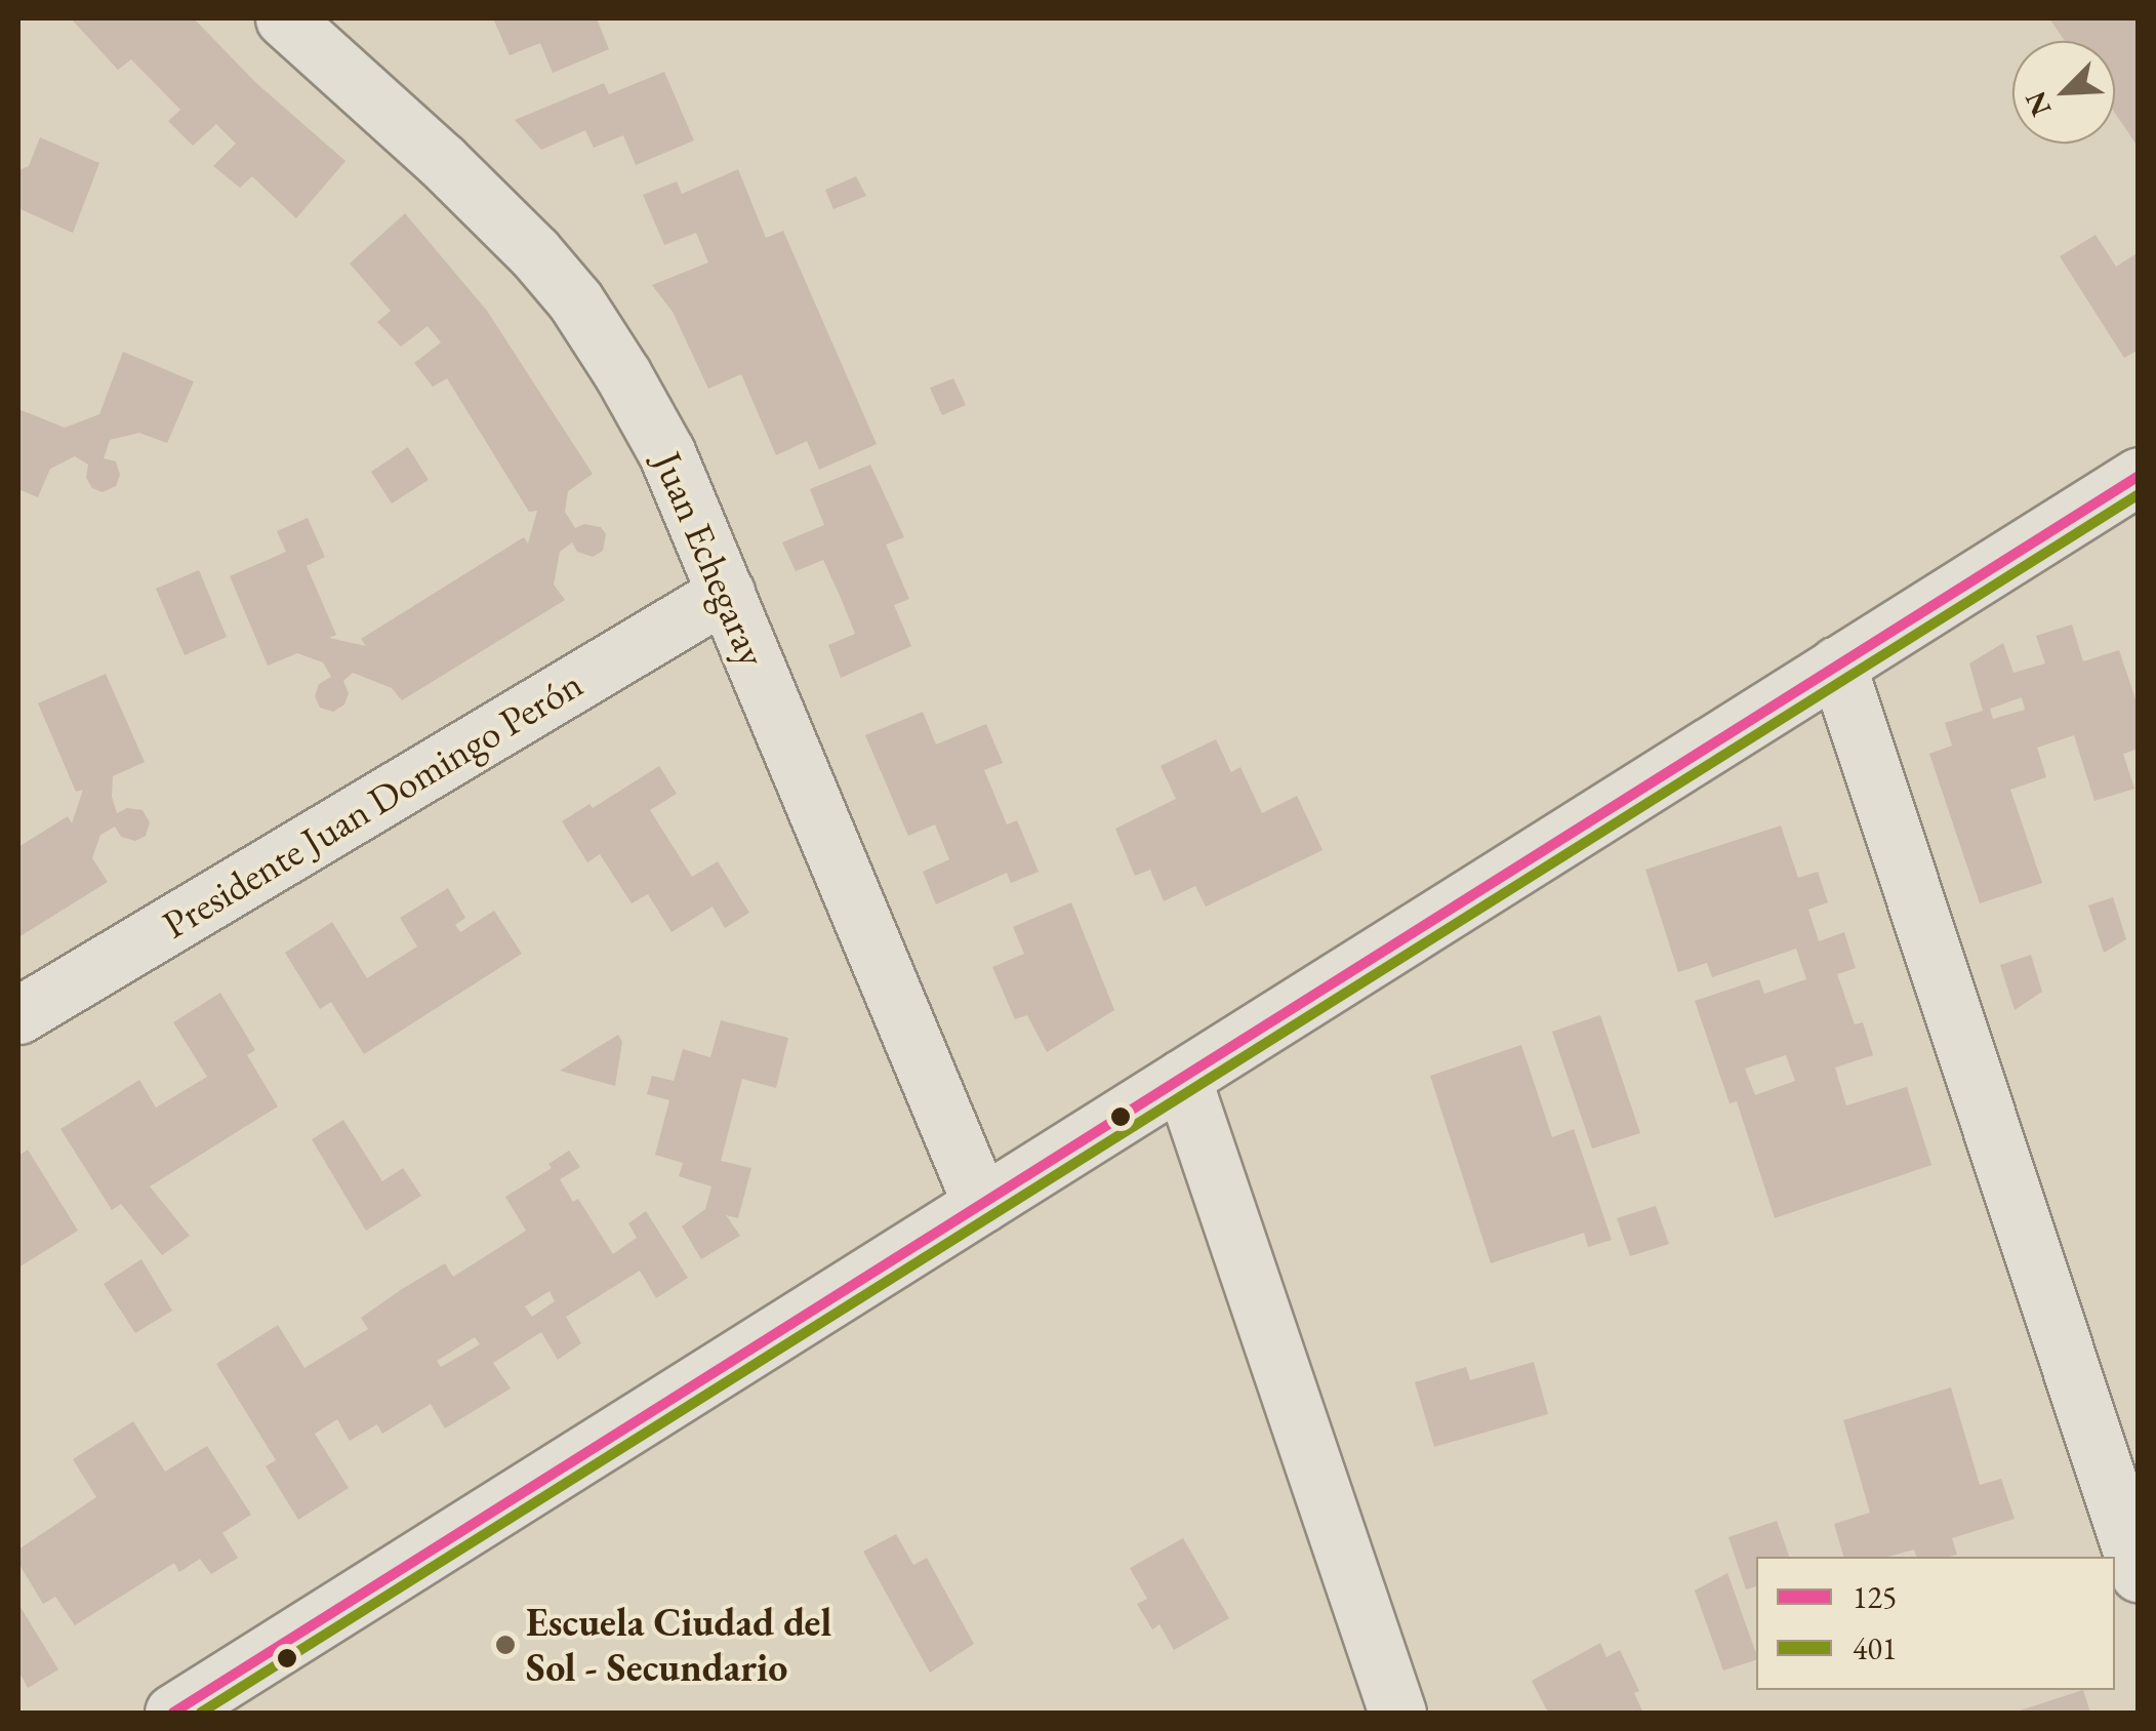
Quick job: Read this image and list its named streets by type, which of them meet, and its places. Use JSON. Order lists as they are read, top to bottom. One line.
{"streets":{"street":["Juan Echegaray","Presidente Juan Domingo Perón"]},"crossings":[["Juan Echegaray","Presidente Juan Domingo Perón"]],"places":["Escuela Ciudad del Sol - Secundario"],"lines":["transit line 125","transit line 401"],"legend":["125","401"],"north":"bottom left"}
